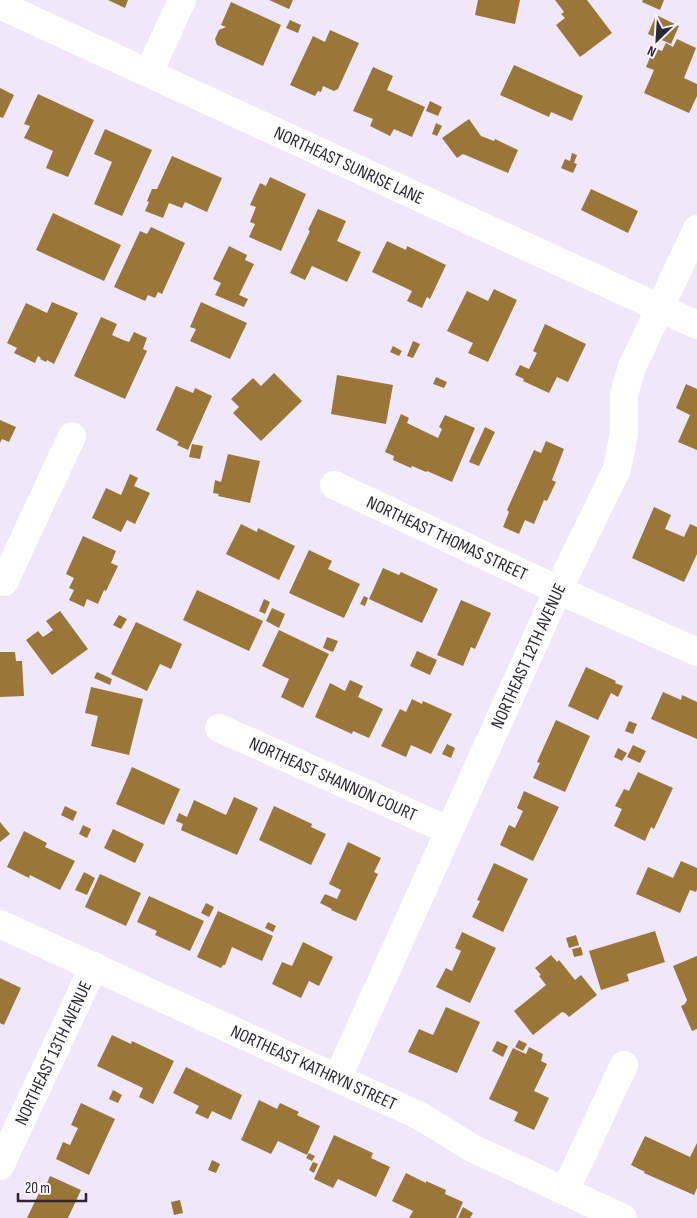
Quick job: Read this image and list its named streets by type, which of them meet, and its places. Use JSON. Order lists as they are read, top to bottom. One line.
{"streets":{"street":["NORTHEAST SUNRISE LANE","NORTHEAST THOMAS STREET","NORTHEAST 12TH AVENUE","NORTHEAST SHANNON COURT","NORTHEAST 13TH AVENUE","NORTHEAST KATHRYN STREET"]},"crossings":[["NORTHEAST SUNRISE LANE","NORTHEAST 12TH AVENUE"],["NORTHEAST THOMAS STREET","NORTHEAST 12TH AVENUE"],["NORTHEAST 12TH AVENUE","NORTHEAST SHANNON COURT"],["NORTHEAST 12TH AVENUE","NORTHEAST KATHRYN STREET"],["NORTHEAST 13TH AVENUE","NORTHEAST KATHRYN STREET"]],"scale_bar":"20 m","north":"bottom left"}
